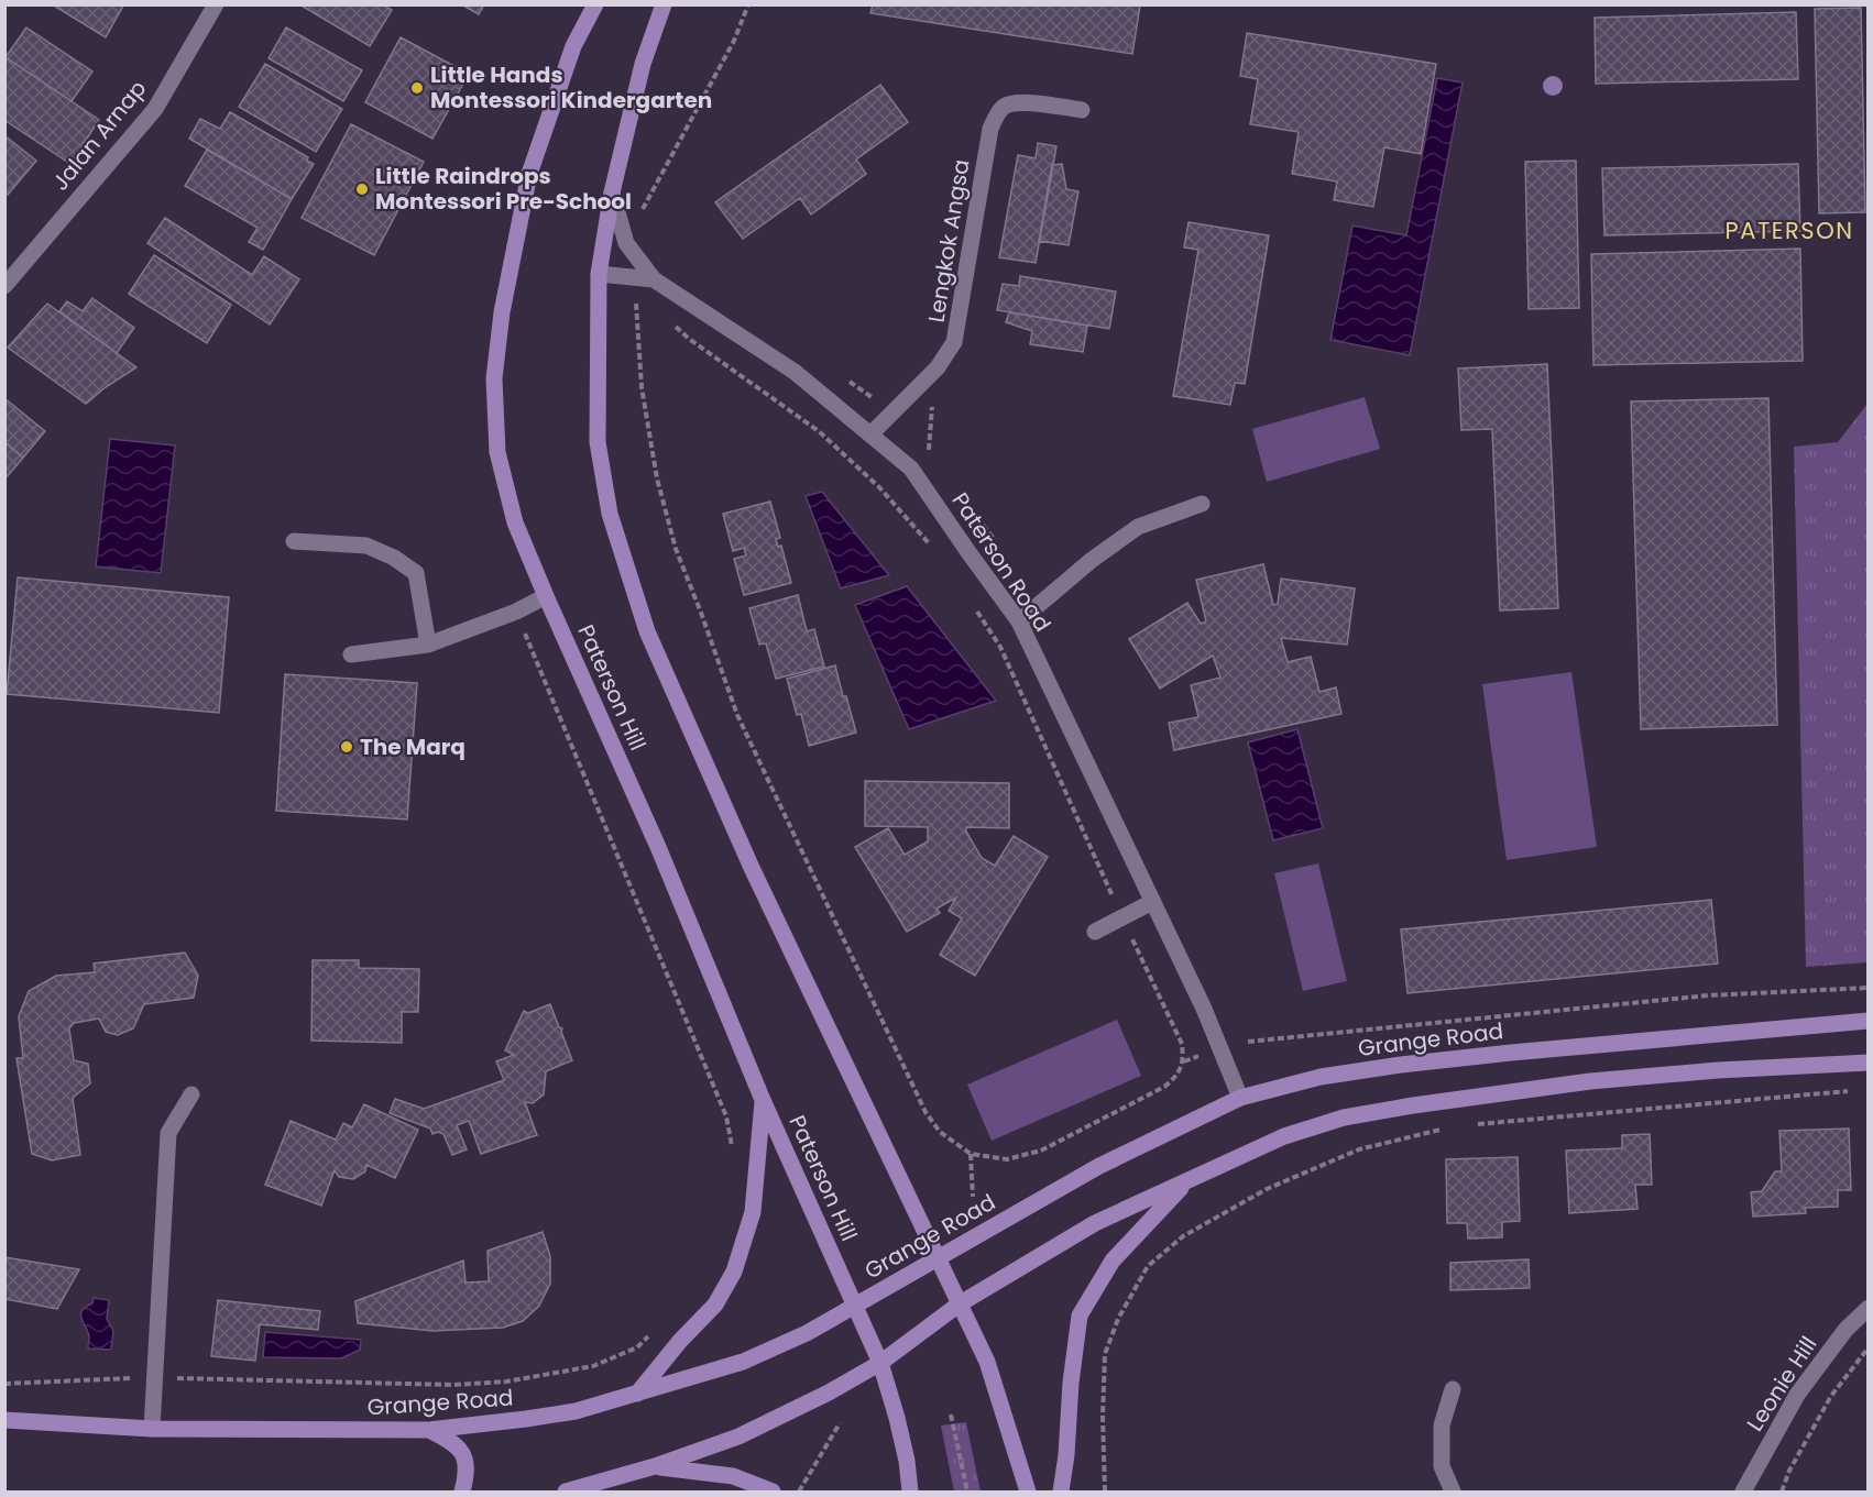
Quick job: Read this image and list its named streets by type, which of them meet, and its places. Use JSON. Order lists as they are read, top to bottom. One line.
{"streets":{"main road":["Paterson Hill","Grange Road"],"street":["Jalan Arnap","Lengkok Angsa","Paterson Road","Leonie Hill"]},"crossings":[["Lengkok Angsa","Paterson Road"],["Paterson Road","Grange Road"],["Paterson Hill","Grange Road"]],"districts":["PATERSON"],"places":["Little Hands Montessori Kindergarten","Little Raindrops Montessori Pre-School","The Marq"]}
